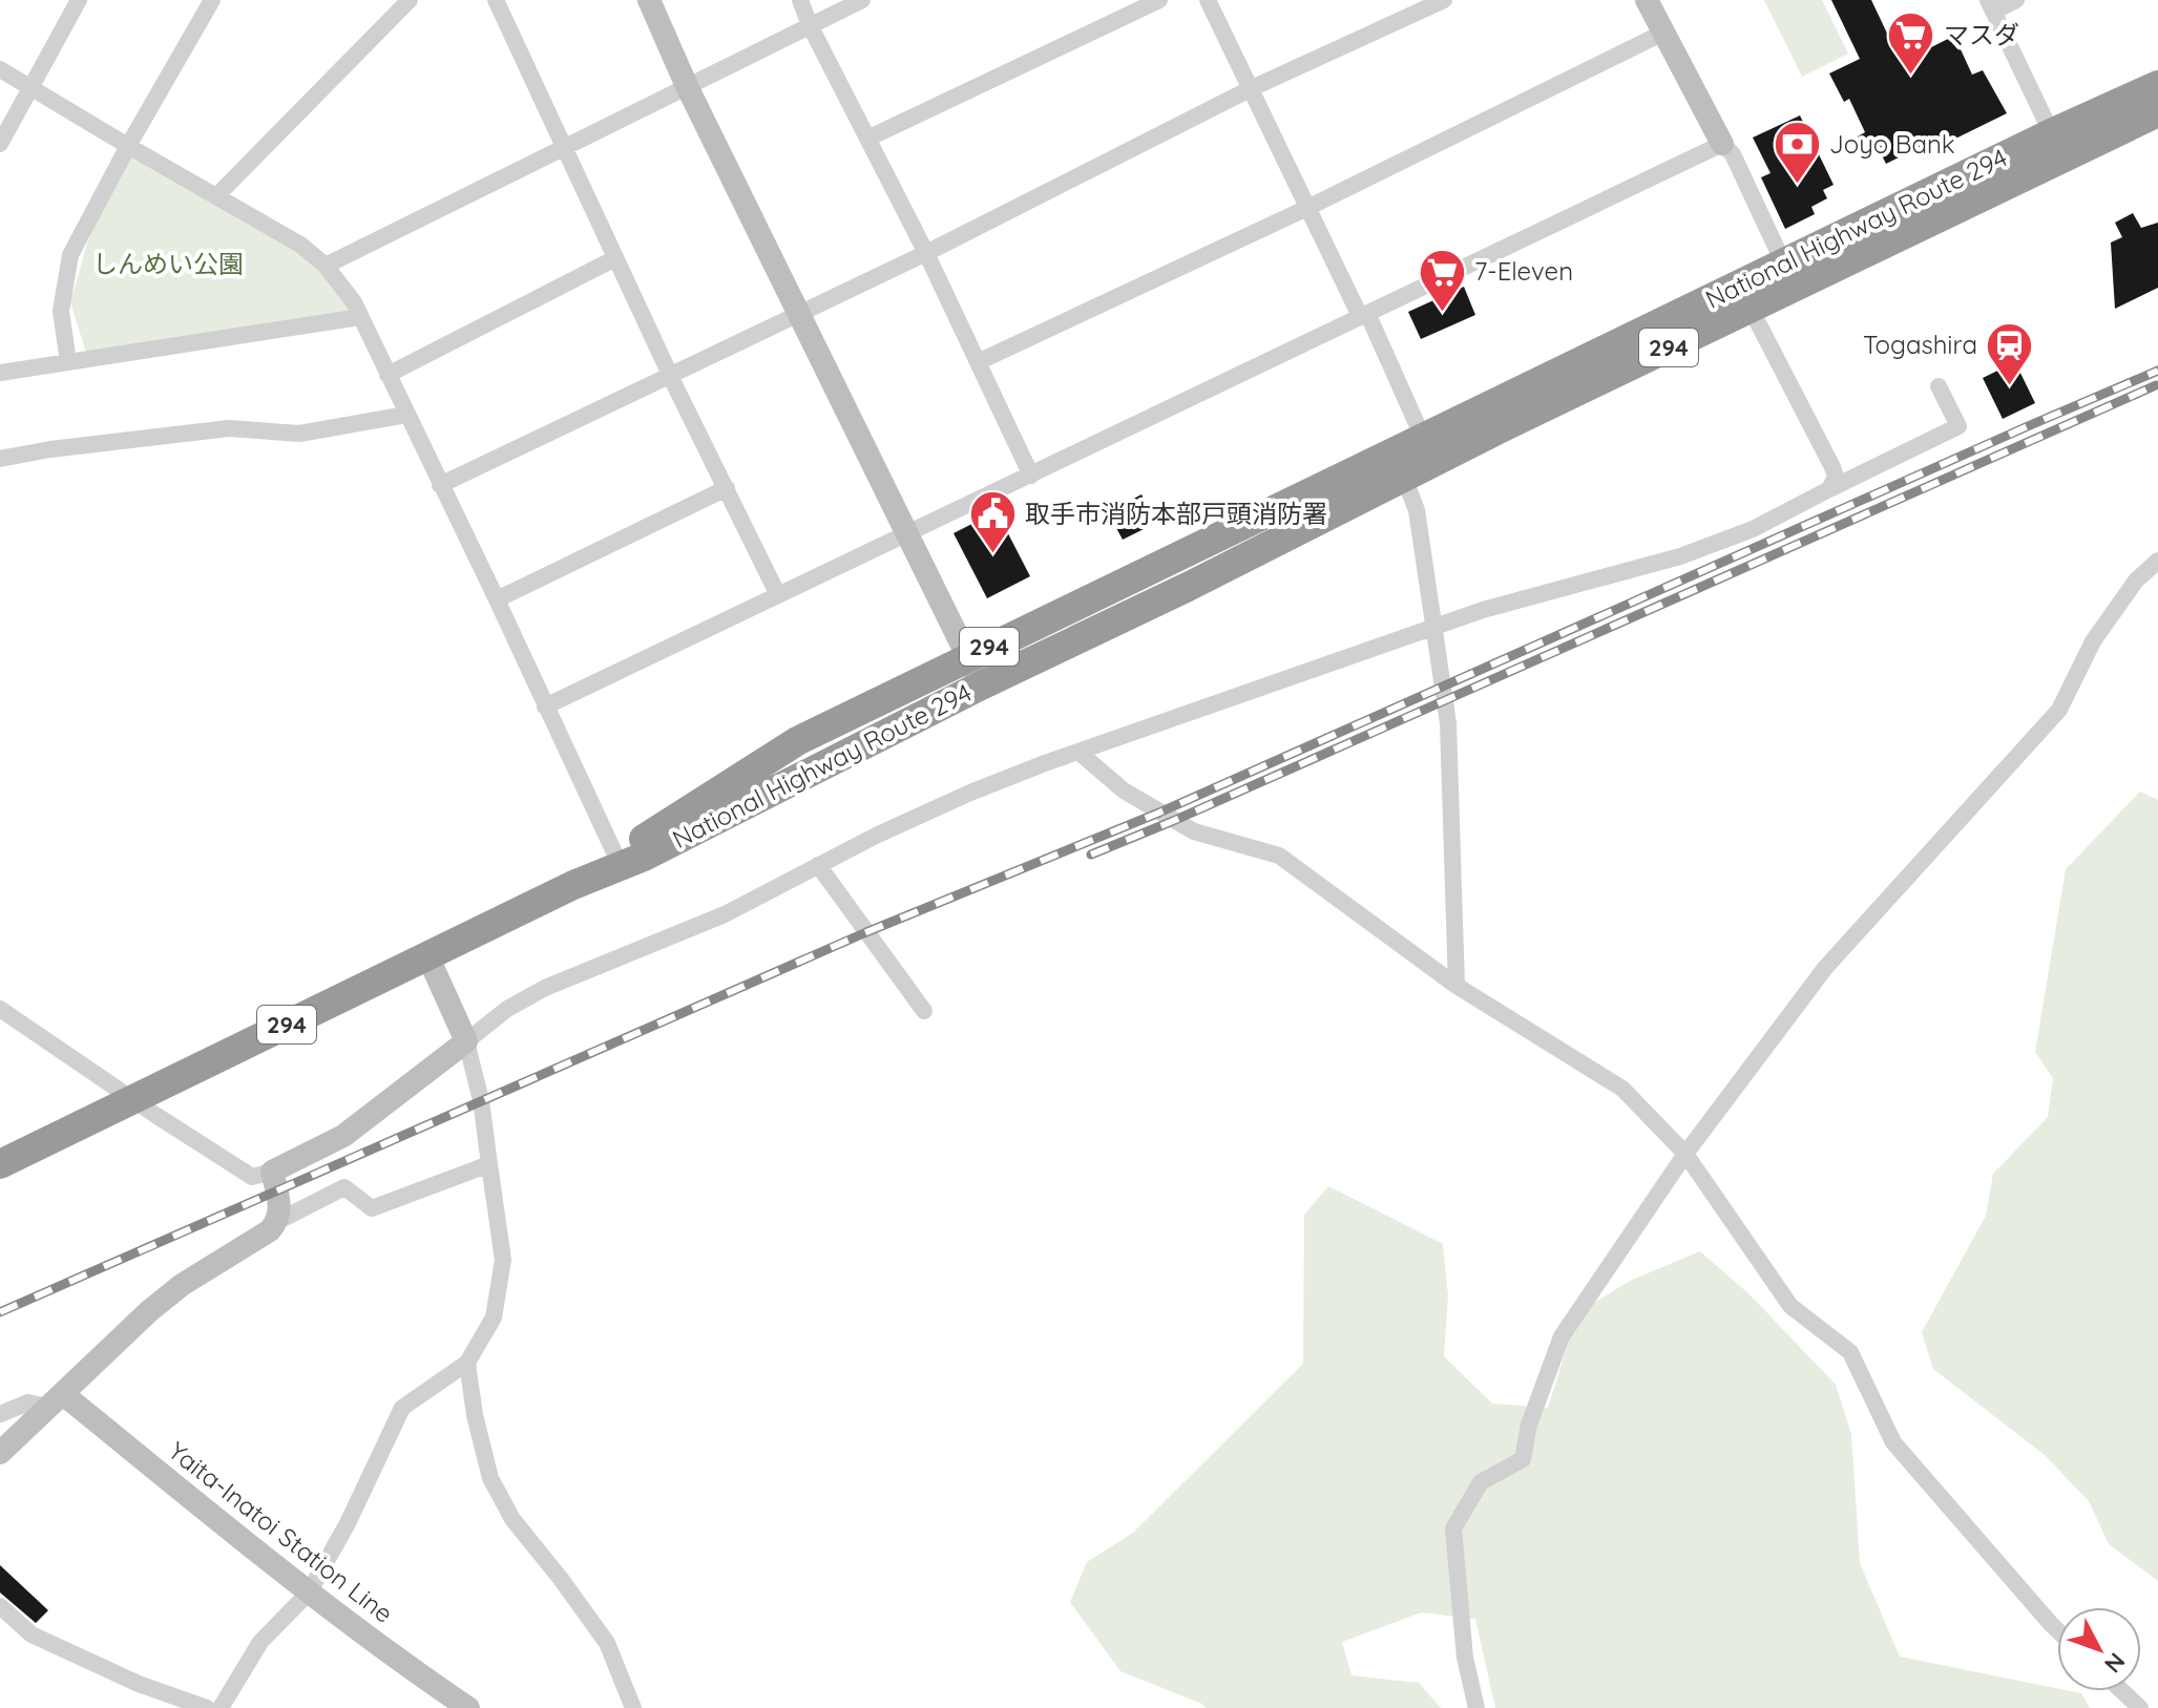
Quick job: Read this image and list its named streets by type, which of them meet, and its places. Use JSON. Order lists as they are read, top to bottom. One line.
{"streets":{"highway":["National Highway Route 294","294"],"main road":["Yaita-Inatoi Station Line"]},"parks":["しんめい公園"],"places":{"supermarket":["マスダ","7-Eleven"],"bank":["Joyo Bank"],"station":["Togashira"],"public building":["取手市消防本部戸頭消防署"]},"north":"bottom right"}
